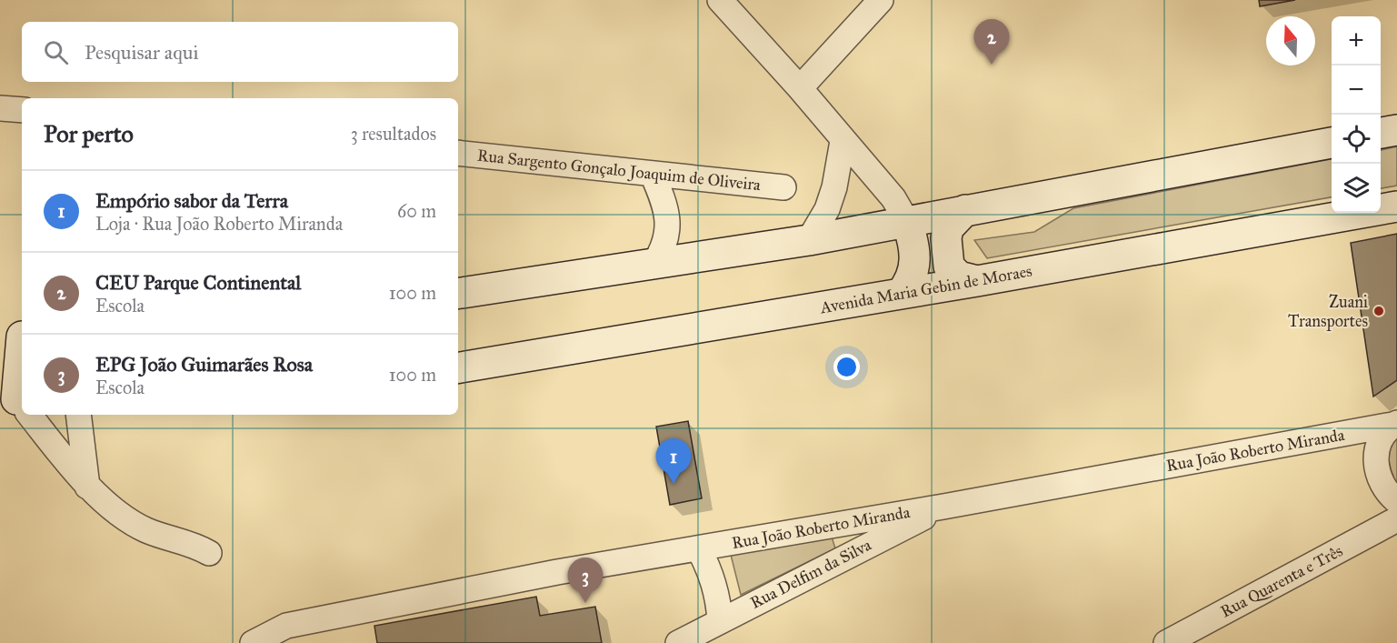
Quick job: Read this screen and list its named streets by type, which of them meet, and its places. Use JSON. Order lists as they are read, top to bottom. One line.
{"streets":{"main road":["Avenida Maria Gebin de Moraes"],"street":["Rua Sargento Gonçalo Joaquim de Oliveira","Rua João Roberto Miranda","Rua Delfim da Silva","Rua Quarenta e Três"]},"crossings":[["Rua João Roberto Miranda","Rua Delfim da Silva"]],"places":["Zuani Transportes"],"north":"top","page":{"map_buttons":["+","−"],"pins":["2","1","3"],"search":"Pesquisar aqui","heading":["Por perto","3 resultados"],"list":[{"mark":"1","name":"Empório sabor da Terra","note":"Loja · Rua João Roberto Miranda","value":"60 m"},{"mark":"2","name":"CEU Parque Continental","note":"Escola","value":"100 m"},{"mark":"3","name":"EPG João Guimarães Rosa","note":"Escola","value":"100 m"}]}}
